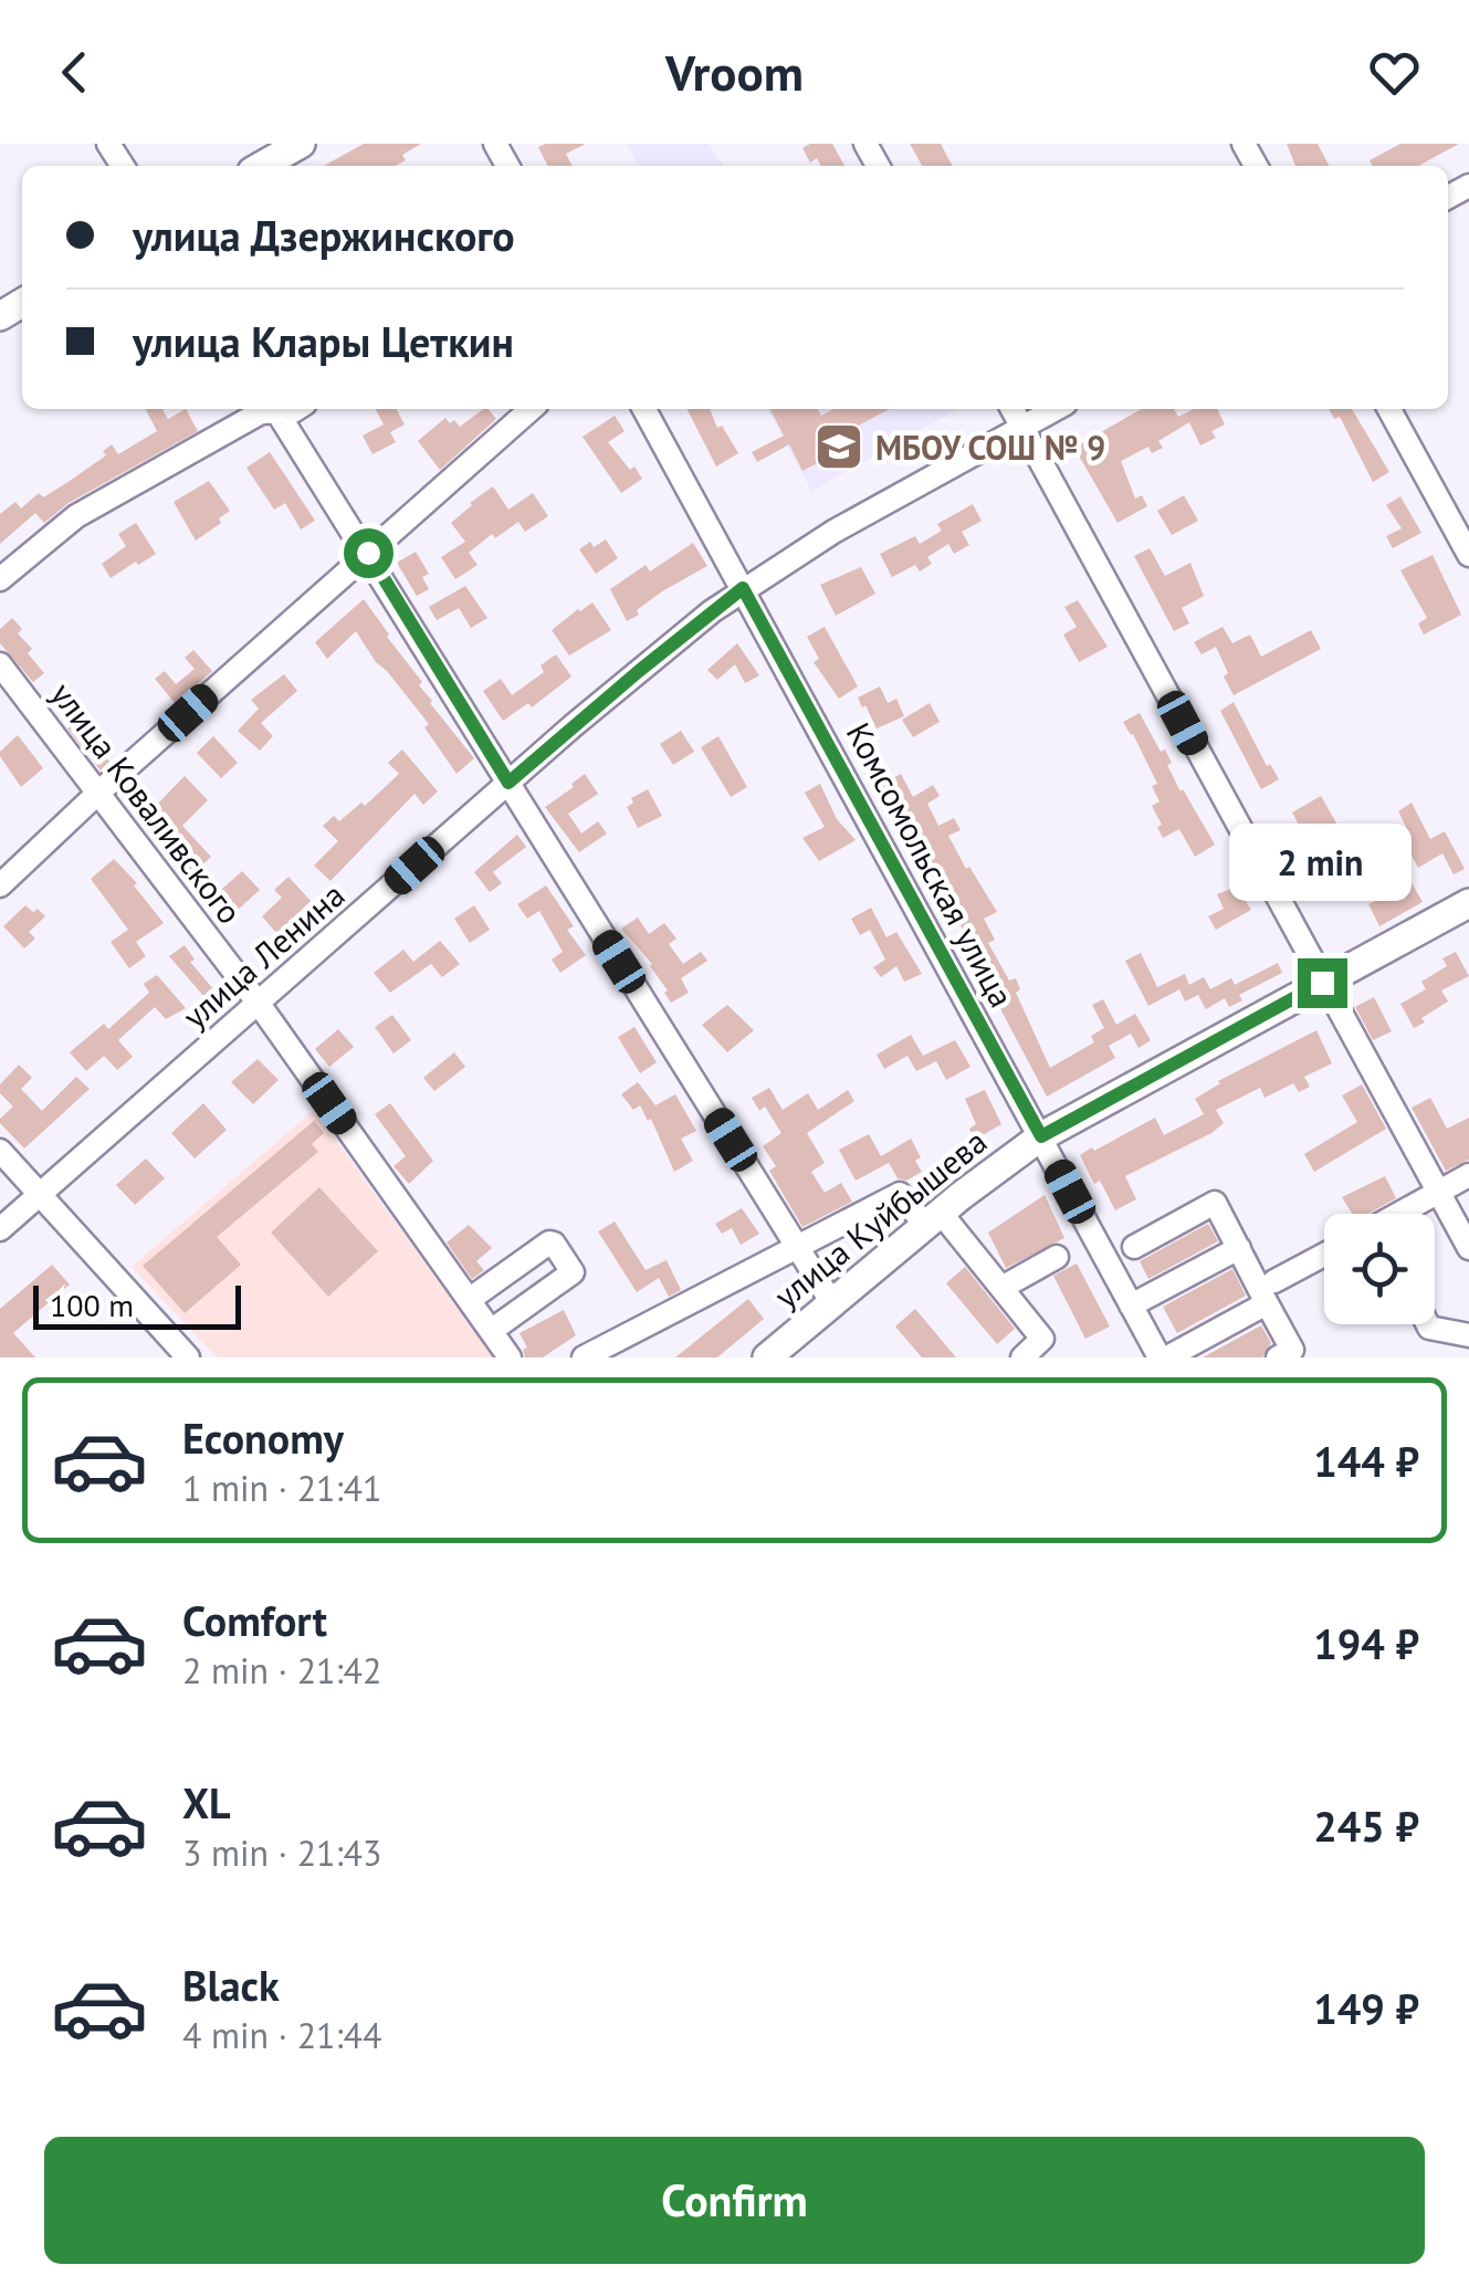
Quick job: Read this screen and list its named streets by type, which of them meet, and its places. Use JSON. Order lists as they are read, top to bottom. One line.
{"streets":{"main road":["улица Куйбышева"],"street":["улица Коваливского","Комсомольская улица","улица Ленина"]},"crossings":[["улица Коваливского","улица Ленина"],["Комсомольская улица","улица Ленина"],["Комсомольская улица","улица Куйбышева"]],"places":{"school or university":["МБОУ СОШ № 9"]},"scale_bar":"100 m","page":{"header":"Vroom","banner":["улица Дзержинского","улица Клары Цеткин"],"bubble":"2 min","scale":"100 m","list":[{"name":"Economy","note":"1 min · 21:41","value":"144 ₽"},{"name":"Comfort","note":"2 min · 21:42","value":"194 ₽"},{"name":"XL","note":"3 min · 21:43","value":"245 ₽"},{"name":"Black","note":"4 min · 21:44","value":"149 ₽"}],"buttons":"Confirm"}}
